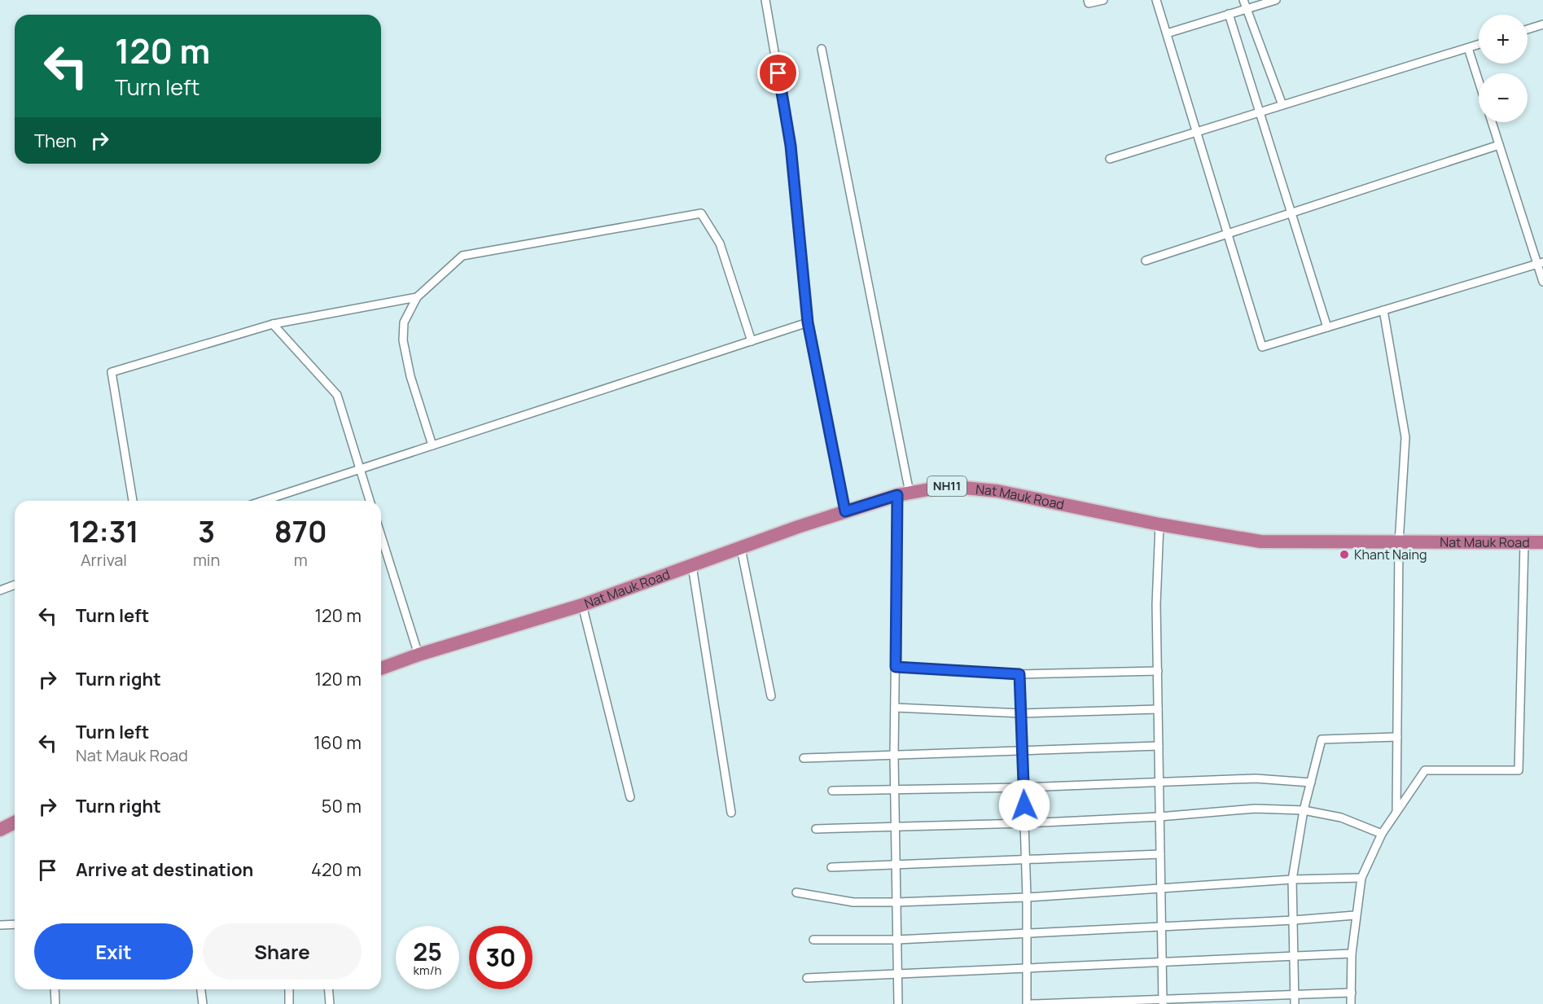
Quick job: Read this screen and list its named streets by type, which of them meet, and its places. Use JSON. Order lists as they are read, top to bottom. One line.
{"streets":{"highway":["NH11","Nat Mauk Road"]},"places":["Khant Naing"],"page":{"map_buttons":["+","−"],"turn":["120 m","Turn left"],"then":"Then","eta":["12:31","Arrival","3","min","870","m"],"list":[{"name":"Turn left","value":"120 m"},{"name":"Turn right","value":"120 m"},{"name":"Turn left","note":"Nat Mauk Road","value":"160 m"},{"name":"Turn right","value":"50 m"},{"name":"Arrive at destination","value":"420 m"}],"buttons":["Exit","Share"],"speed":"25 km/h","limit":"30"}}
